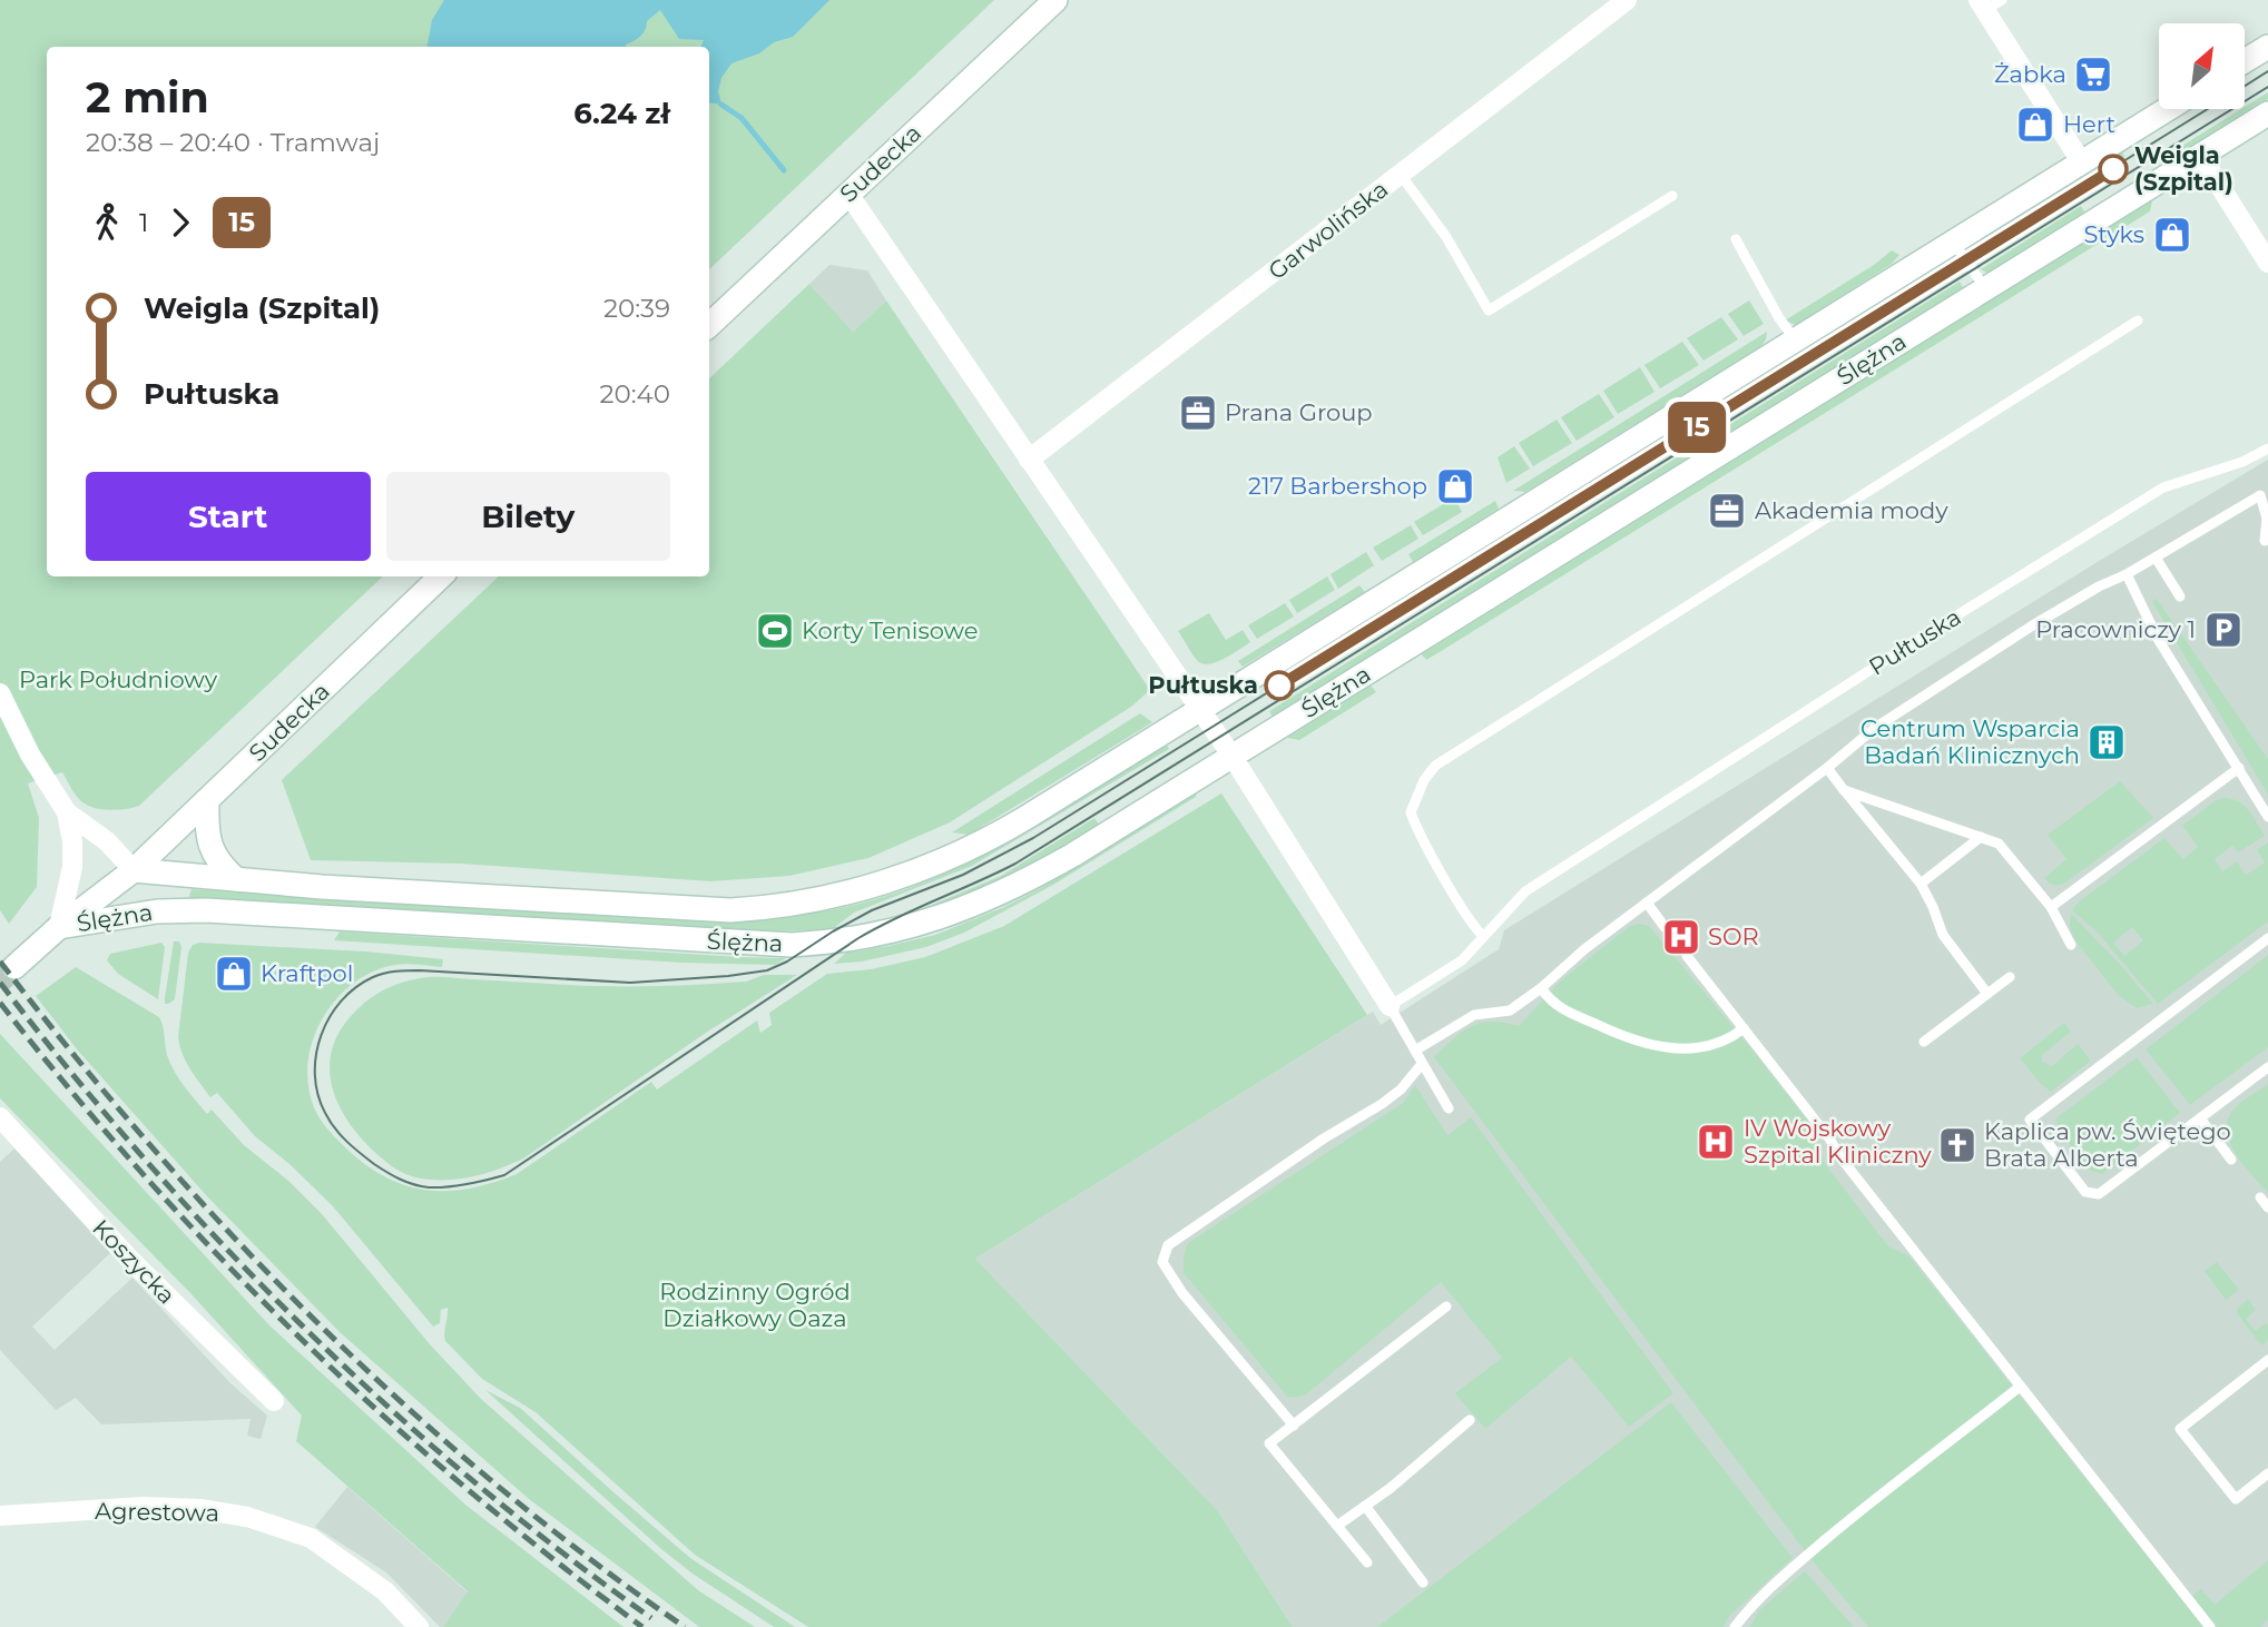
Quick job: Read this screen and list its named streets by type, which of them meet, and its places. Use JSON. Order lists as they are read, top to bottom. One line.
{"streets":{"main road":["Sudecka","Ślężna"],"street":["Garwolińska","Koszycka","Agrestowa"],"lane":["Pułtuska"]},"crossings":[["Sudecka","Ślężna"]],"parks":["Park Południowy","Rodzinny Ogród Działkowy Oaza"],"places":{"supermarket":["Żabka"],"shop":["Hert","Styks","217 Barbershop","Kraftpol"],"other":["Weigla (Szpital)","Pułtuska"],"office":["Prana Group","Akademia mody"],"parking":["Pracowniczy 1"],"sports":["Korty Tenisowe"],"building":["Centrum Wsparcia Badań Klinicznych"],"hospital":["SOR","IV Wojskowy Szpital Kliniczny"],"church":["Kaplica pw. Świętego Brata Alberta"]},"lines":["tram line 15"],"north":"top right","page":{"on_map":"15","heading":["2 min","20:38 – 20:40 · Tramwaj","6.24 zł"],"legs":["1","15"],"list":[{"name":"Weigla (Szpital)","value":"20:39"},{"name":"Pułtuska","value":"20:40"}],"buttons":["Start","Bilety"]}}
